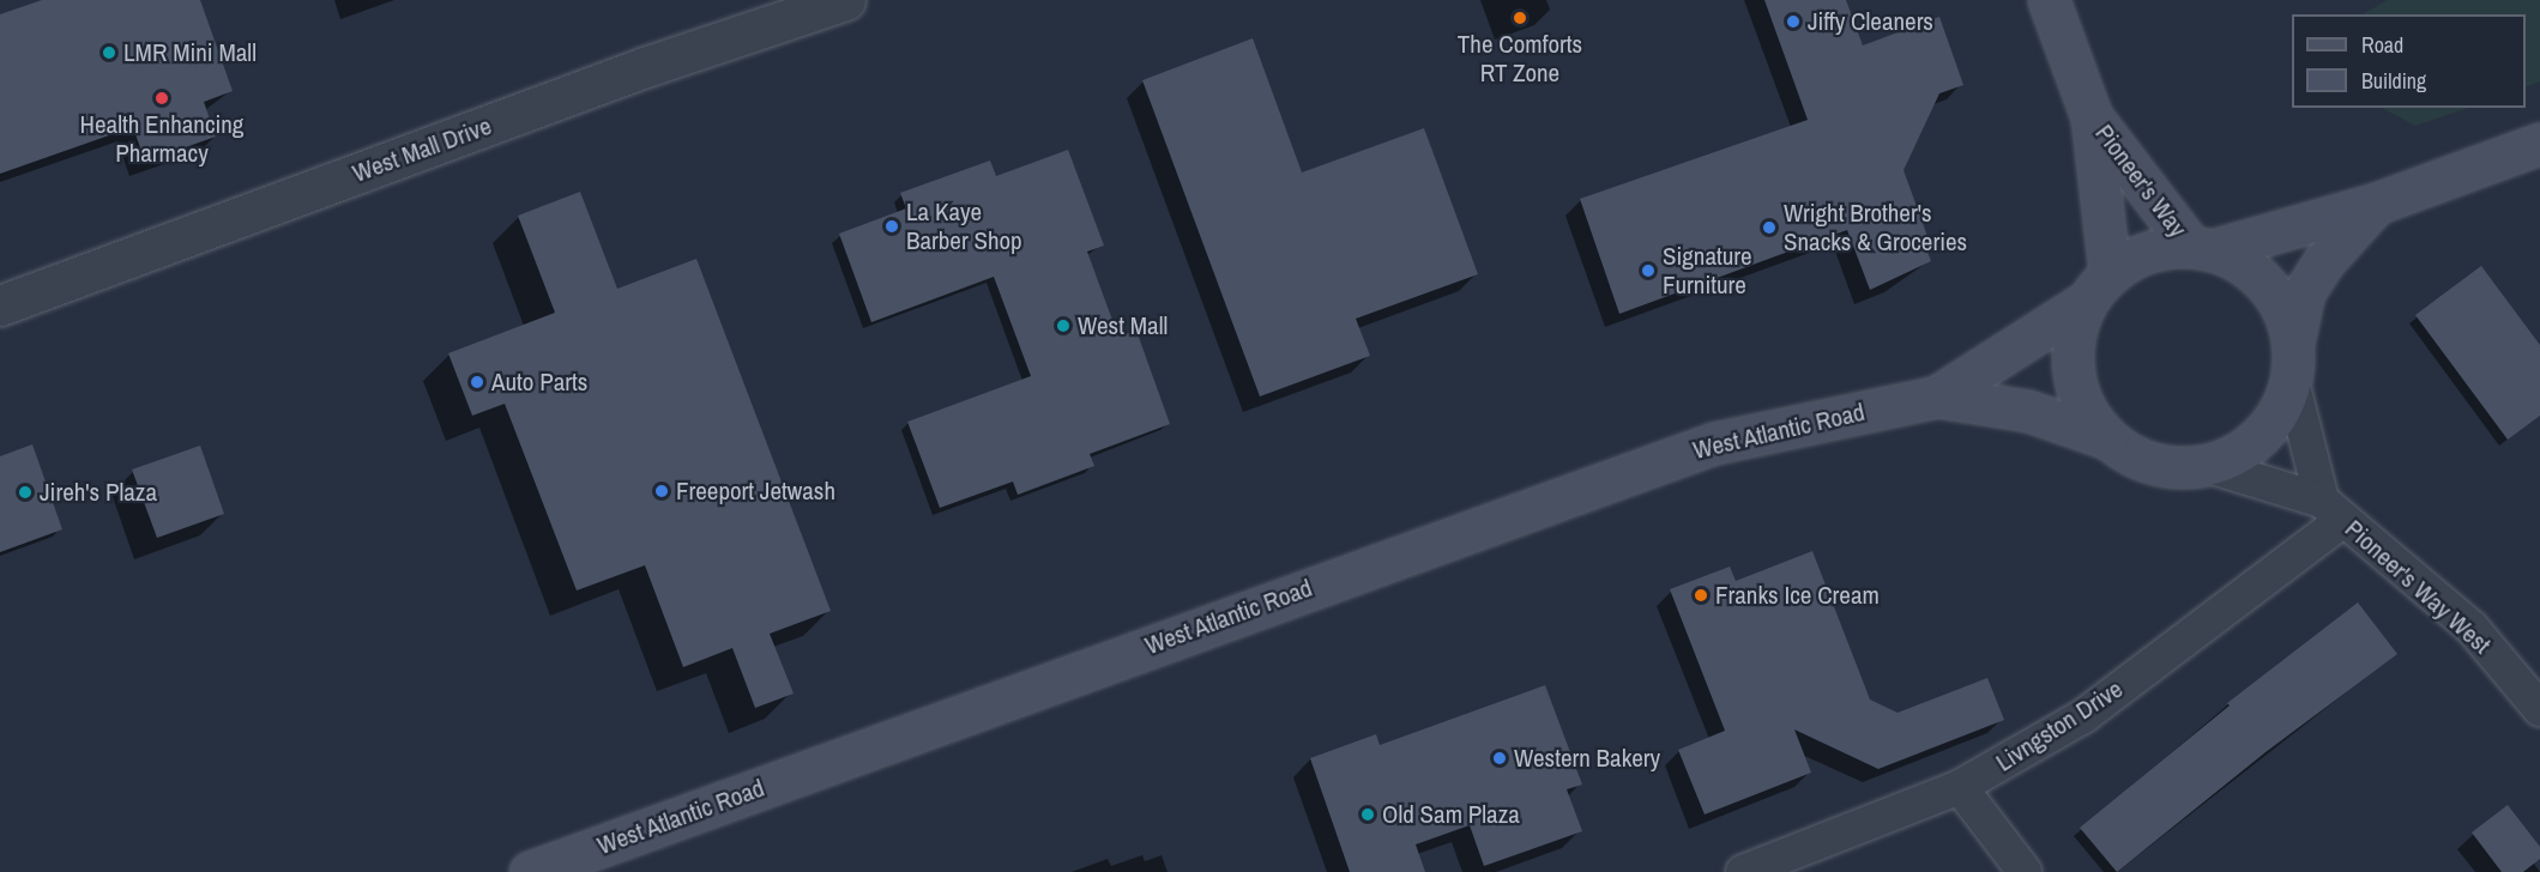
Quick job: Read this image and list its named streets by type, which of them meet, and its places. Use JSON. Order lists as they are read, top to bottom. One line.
{"streets":{"main road":["Pioneer's Way","West Atlantic Road"],"street":["West Mall Drive","Pioneer's Way West","Livngston Drive"]},"crossings":[["Pioneer's Way","West Atlantic Road"],["Pioneer's Way","Pioneer's Way West"],["West Atlantic Road","Pioneer's Way West"],["Pioneer's Way West","Livngston Drive"]],"places":["The Comforts RT Zone","Jiffy Cleaners","LMR Mini Mall","Health Enhancing Pharmacy","La Kaye Barber Shop","Wright Brother's Snacks & Groceries","Signature Furniture","West Mall","Auto Parts","Freeport Jetwash","Jireh's Plaza","Franks Ice Cream","Western Bakery","Old Sam Plaza"],"legend":["Road","Building"]}
